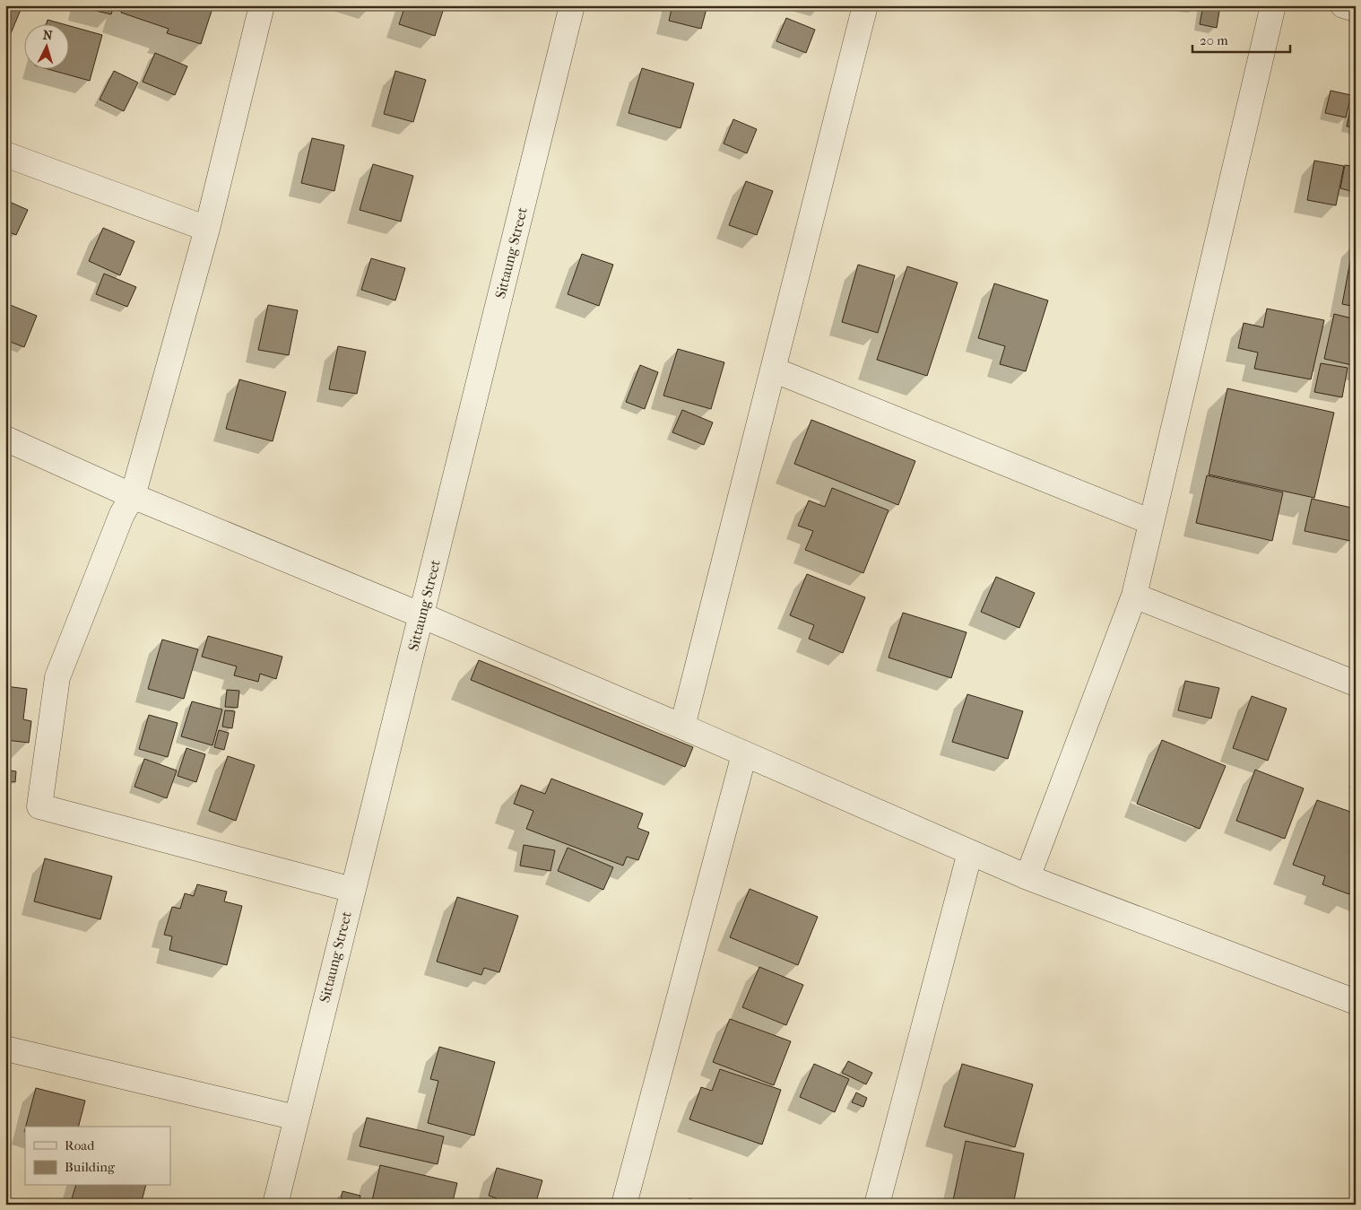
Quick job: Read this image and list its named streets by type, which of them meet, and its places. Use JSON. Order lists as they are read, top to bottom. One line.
{"streets":{"street":["Sittaung Street"]},"legend":["Road","Building"],"scale_bar":"20 m","north":"top"}
